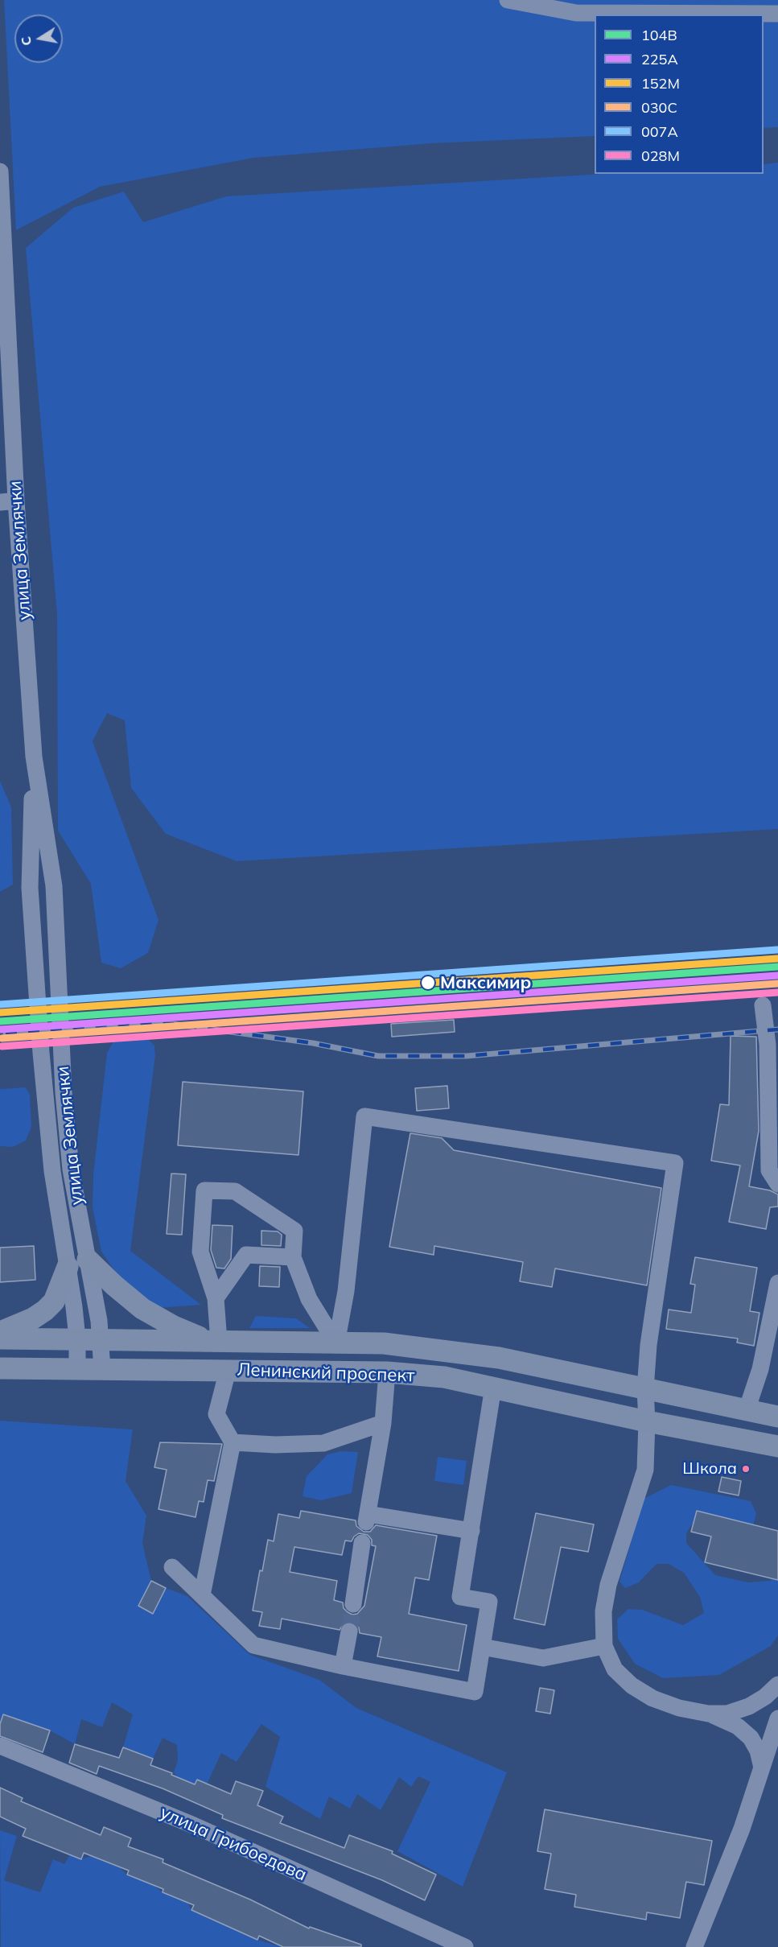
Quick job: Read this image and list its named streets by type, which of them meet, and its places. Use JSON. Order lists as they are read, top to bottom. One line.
{"streets":{"main road":["Ленинский проспект"],"street":["улица Землячки","улица Грибоедова"]},"crossings":[["улица Землячки","Ленинский проспект"]],"places":["Максимир","Школа"],"lines":["transit line 007А","transit line 152М","transit line 104В","transit line 225А","transit line 030C","transit line 028М"],"legend":["104В","225А","152М","030C","007А","028М"],"north":"left"}
